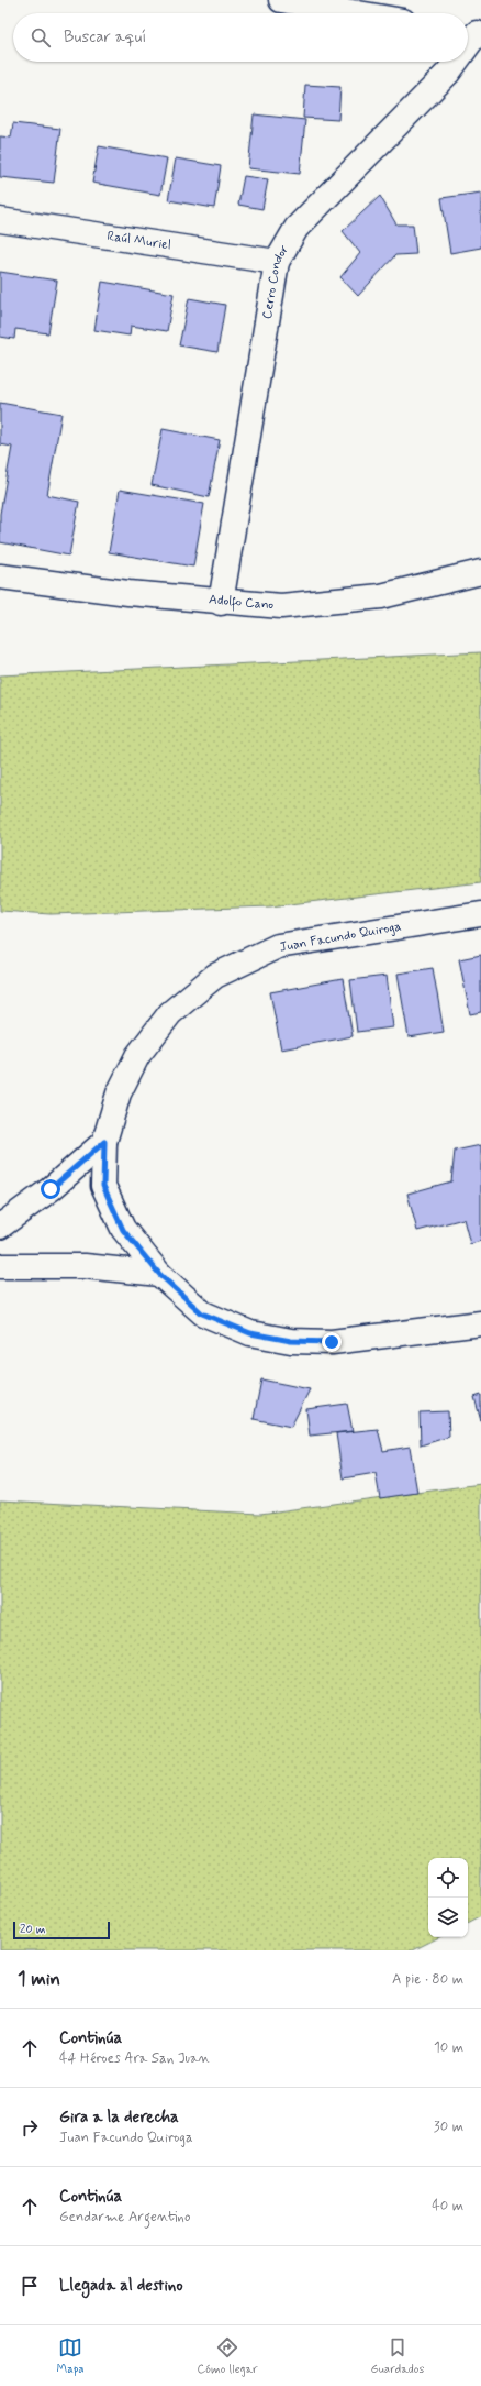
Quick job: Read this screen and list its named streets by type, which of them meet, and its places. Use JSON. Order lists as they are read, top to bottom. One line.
{"streets":{"street":["Raúl Muriel","Cerro Condor","Adolfo Cano","Juan Facundo Quiroga"]},"crossings":[["Raúl Muriel","Cerro Condor"],["Cerro Condor","Adolfo Cano"]],"scale_bar":"20 m","page":{"search":"Buscar aquí","scale":"20 m","heading":["1 min","A pie · 80 m"],"list":[["Continúa","44 Héroes Ara San Juan","10 m"],["Gira a la derecha","Juan Facundo Quiroga","30 m"],["Continúa","Gendarme Argentino","40 m"],"Llegada al destino"],"nav":["Mapa","Cómo llegar","Guardados"]}}
